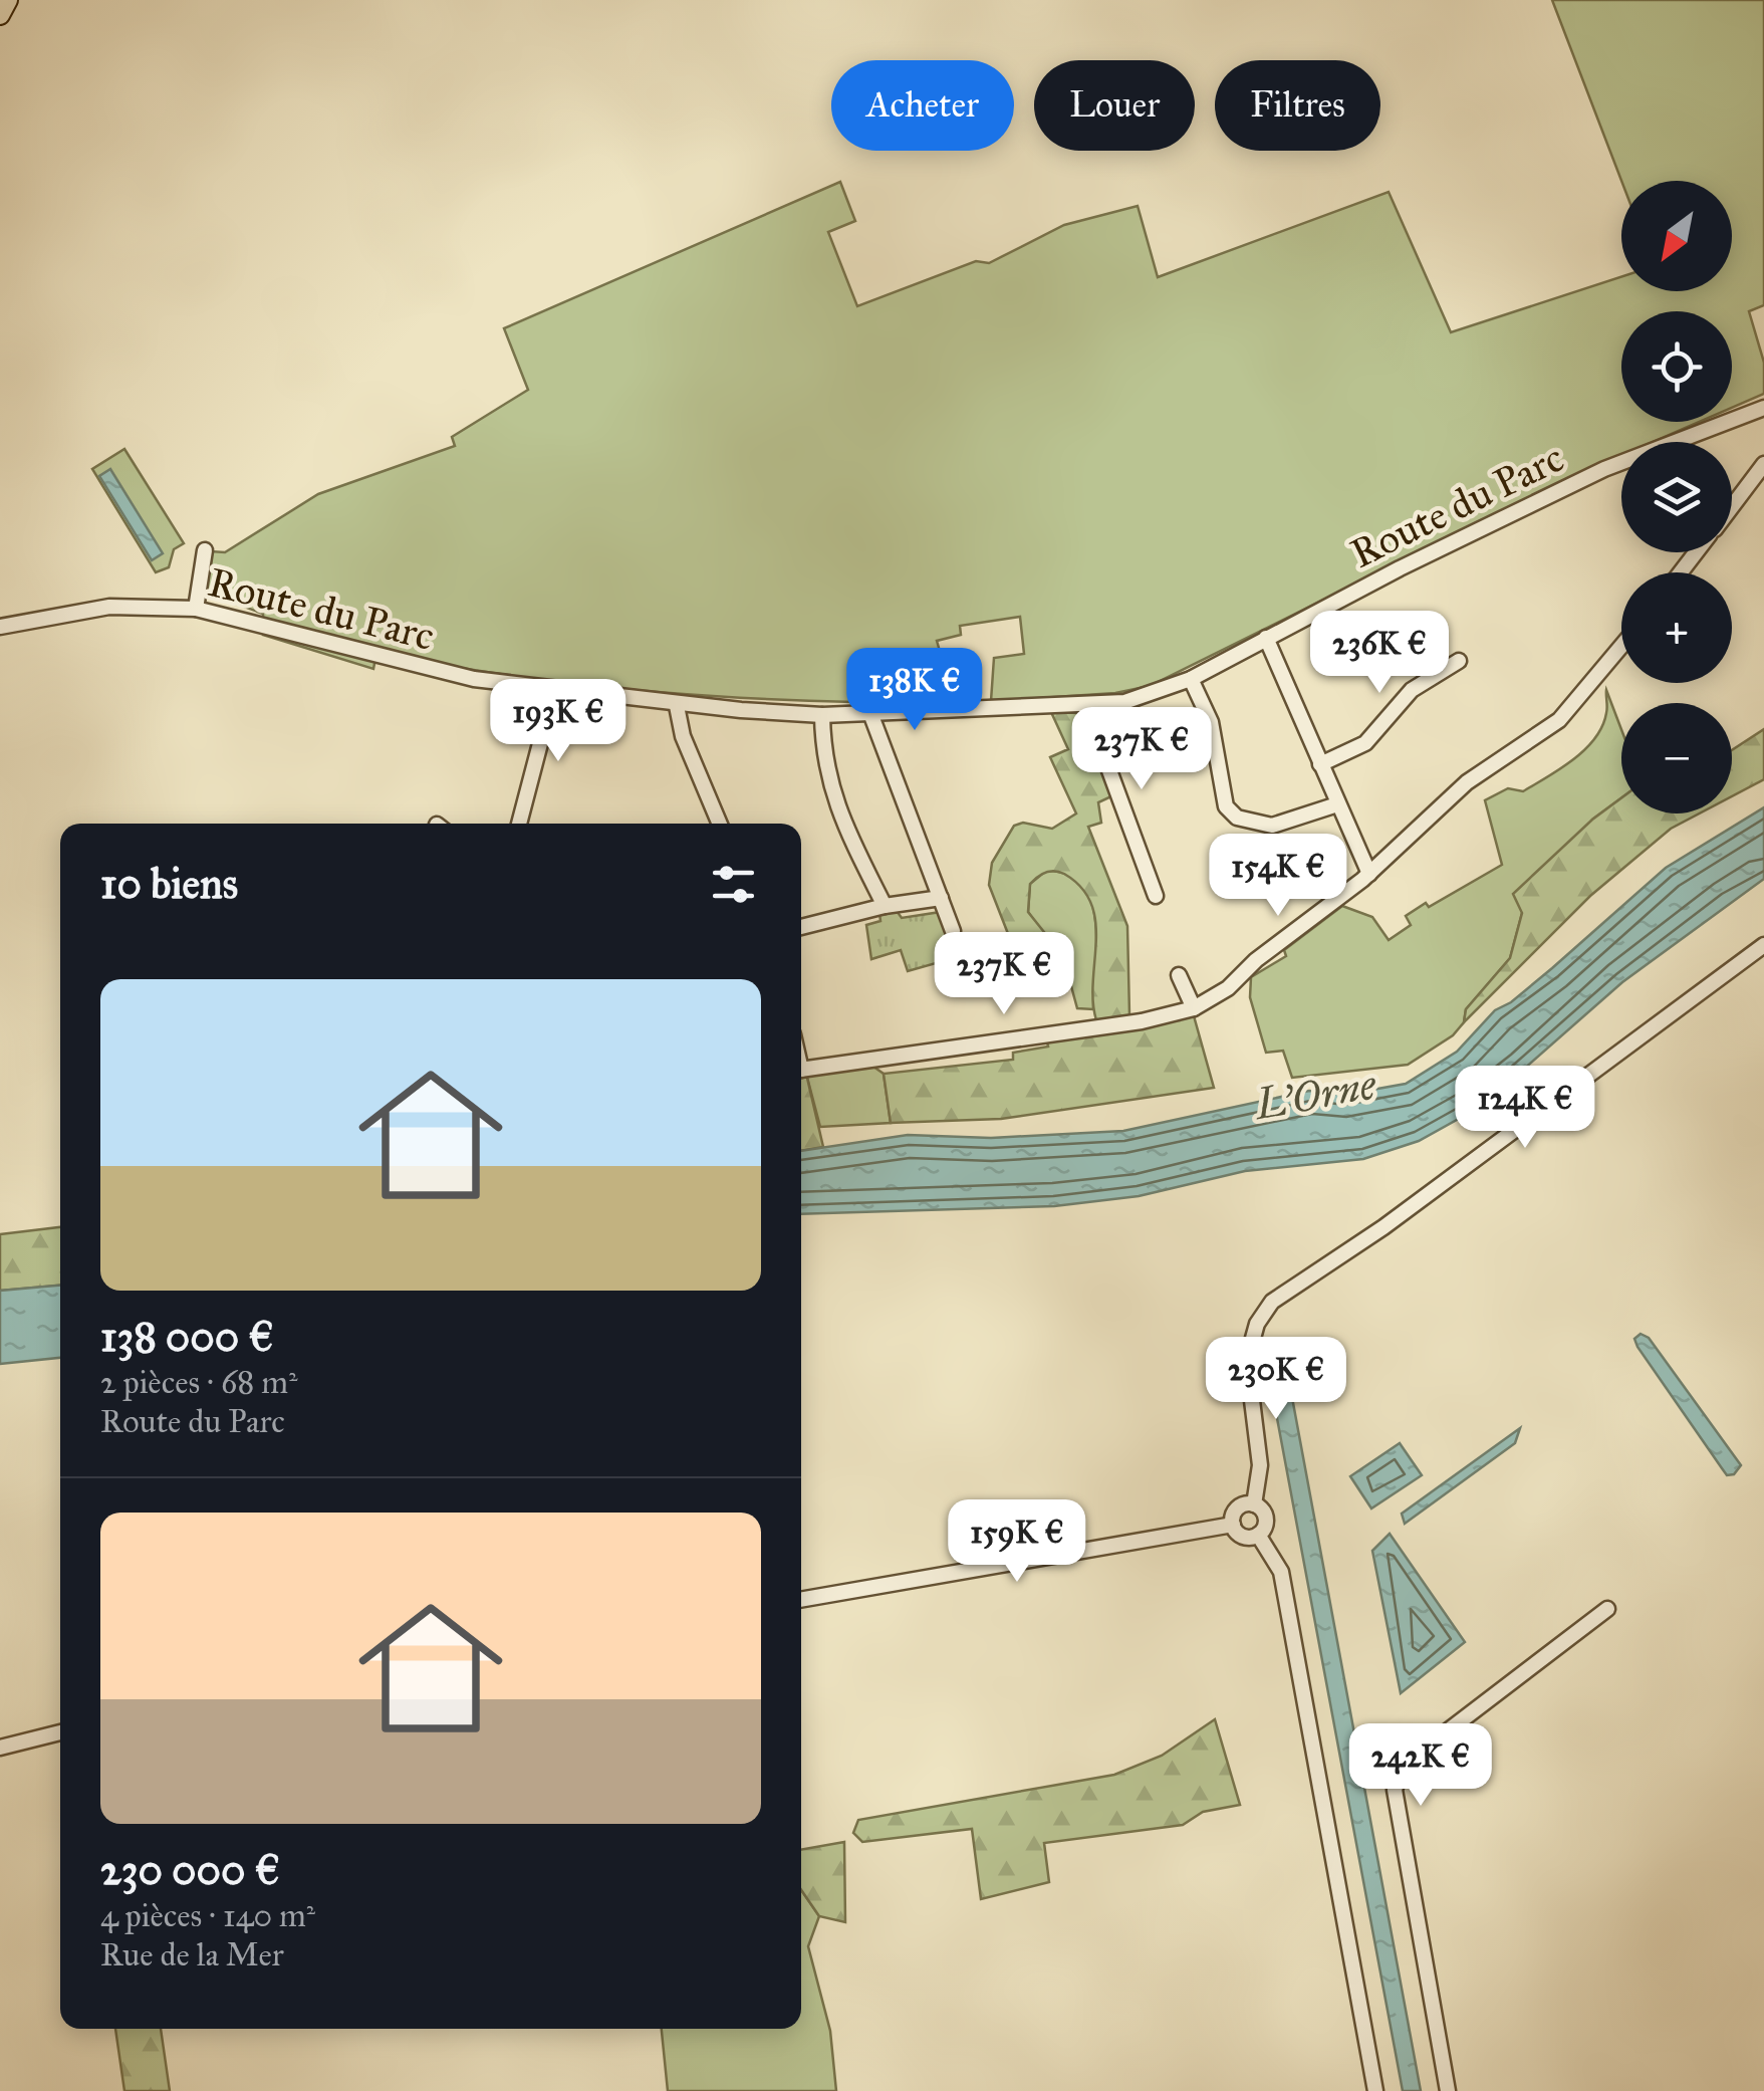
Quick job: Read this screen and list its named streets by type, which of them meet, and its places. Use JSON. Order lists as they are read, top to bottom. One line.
{"streets":{"street":["Route du Parc"]},"water":["L'Orne"],"north":"bottom left","page":{"chip":["Acheter","Louer","Filtres"],"map_buttons":["+","−"],"price":["236K €","138K €","193K €","237K €","154K €","237K €","124K €","230K €","159K €","242K €"],"heading":"10 biens","list":[{"name":"138 000 €","note":"2 pièces · 68 m² · Route du Parc"},{"name":"230 000 €","note":"4 pièces · 140 m² · Rue de la Mer"}]}}
